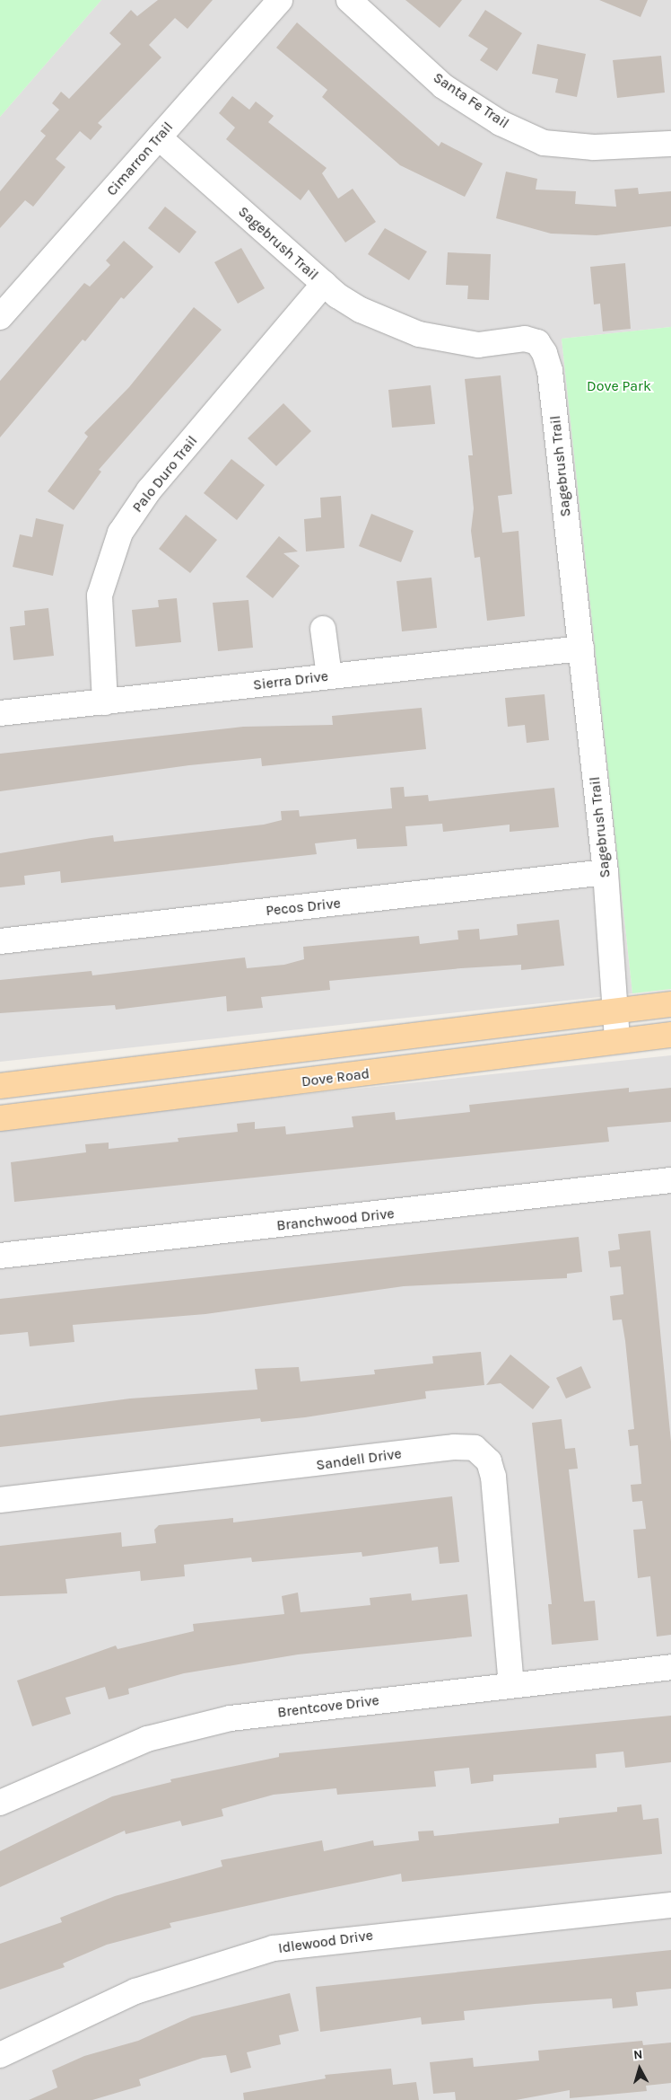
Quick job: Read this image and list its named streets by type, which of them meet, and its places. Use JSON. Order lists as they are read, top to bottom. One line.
{"streets":{"main road":["Dove Road"],"street":["Santa Fe Trail","Cimarron Trail","Sagebrush Trail","Palo Duro Trail","Sierra Drive","Pecos Drive","Branchwood Drive","Sandell Drive","Brentcove Drive","Idlewood Drive"]},"crossings":[["Cimarron Trail","Sagebrush Trail"],["Sagebrush Trail","Palo Duro Trail"],["Sagebrush Trail","Sierra Drive"],["Sagebrush Trail","Pecos Drive"],["Sagebrush Trail","Dove Road"],["Palo Duro Trail","Sierra Drive"],["Sandell Drive","Brentcove Drive"]],"parks":["Dove Park"],"north":"top"}
